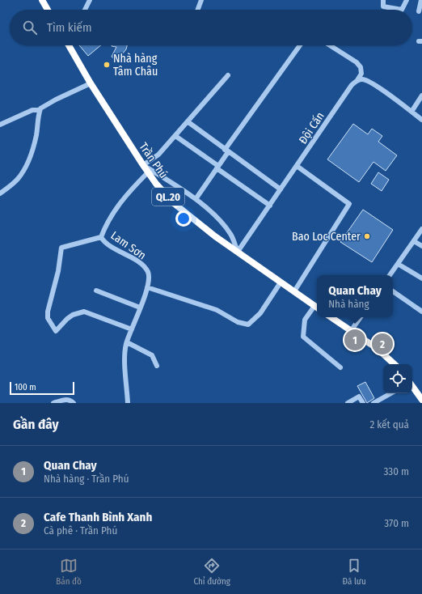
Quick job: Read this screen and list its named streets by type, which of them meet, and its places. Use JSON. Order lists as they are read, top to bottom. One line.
{"streets":{"highway":["Trần Phú","QL.20"],"street":["Đội Cấn","Lam Sơn"]},"crossings":[["Đội Cấn","Trần Phú"],["Trần Phú","Lam Sơn"]],"places":["Nhà hàng Tâm Châu","Bao Loc Center"],"scale_bar":"100 m","page":{"search":"Tìm kiếm","popup":["Quan Chay","Nhà hàng"],"pins":["1","2"],"scale":"100 m","heading":["Gần đây","2 kết quả"],"list":[{"mark":"1","name":"Quan Chay","note":"Nhà hàng · Trần Phú","value":"330 m"},{"mark":"2","name":"Cafe Thanh Bình Xanh","note":"Cà phê · Trần Phú","value":"370 m"}],"nav":["Bản đồ","Chỉ đường","Đã lưu"]}}
